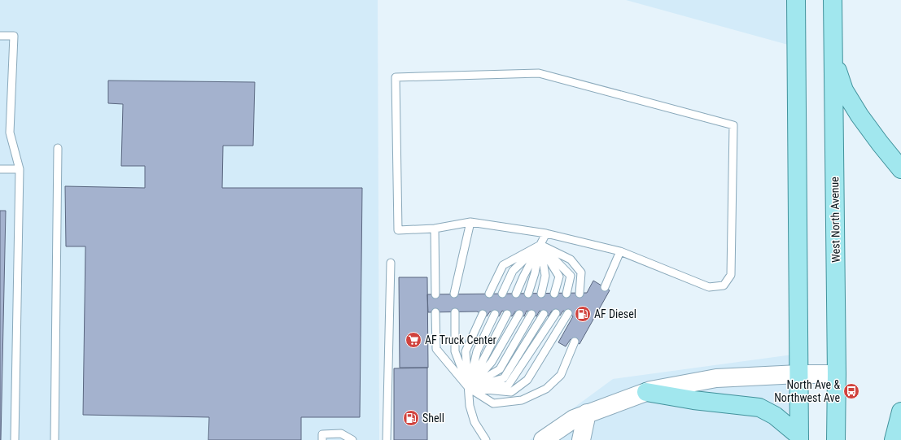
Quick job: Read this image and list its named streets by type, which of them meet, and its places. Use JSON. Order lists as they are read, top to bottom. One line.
{"streets":{"main road":["West North Avenue"]},"places":{"fuel station":["AF Diesel","Shell"],"supermarket":["AF Truck Center"],"bus stop":["North Ave & Northwest Ave"]}}
